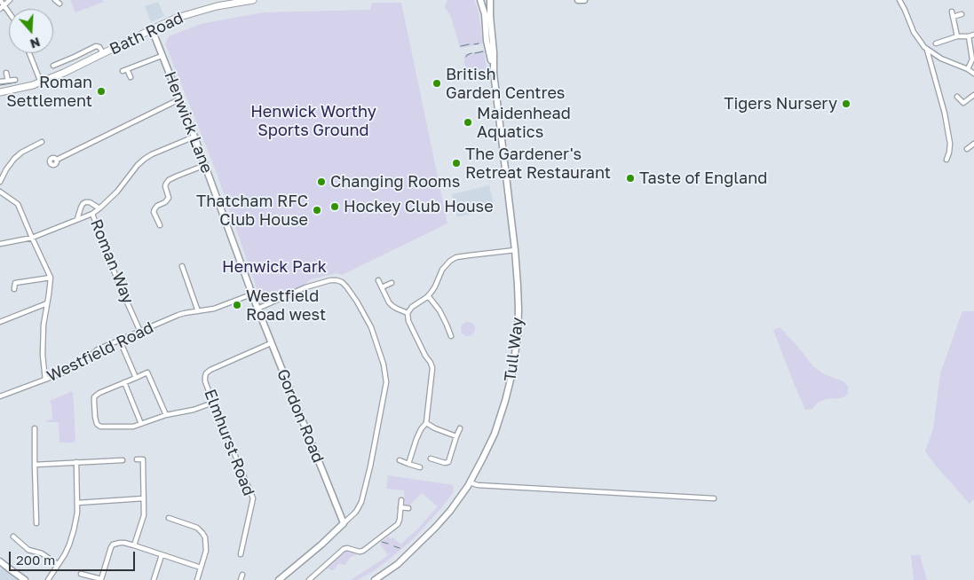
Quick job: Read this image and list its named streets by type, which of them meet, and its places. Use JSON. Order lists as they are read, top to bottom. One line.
{"streets":{"main road":["Bath Road"],"street":["Henwick Lane","Roman Way","Tull Way","Westfield Road","Gordon Road","Elmhurst Road"]},"crossings":[["Bath Road","Henwick Lane"],["Henwick Lane","Roman Way"],["Henwick Lane","Westfield Road"],["Henwick Lane","Gordon Road"],["Roman Way","Westfield Road"],["Gordon Road","Elmhurst Road"]],"parks":["Henwick Worthy Sports Ground","Henwick Park"],"places":["British Garden Centres","Roman Settlement","Tigers Nursery","Maidenhead Aquatics","The Gardener's Retreat Restaurant","Taste of England","Changing Rooms","Hockey Club House","Thatcham RFC Club House","Westfield Road west"],"scale_bar":"200 m","north":"bottom"}
